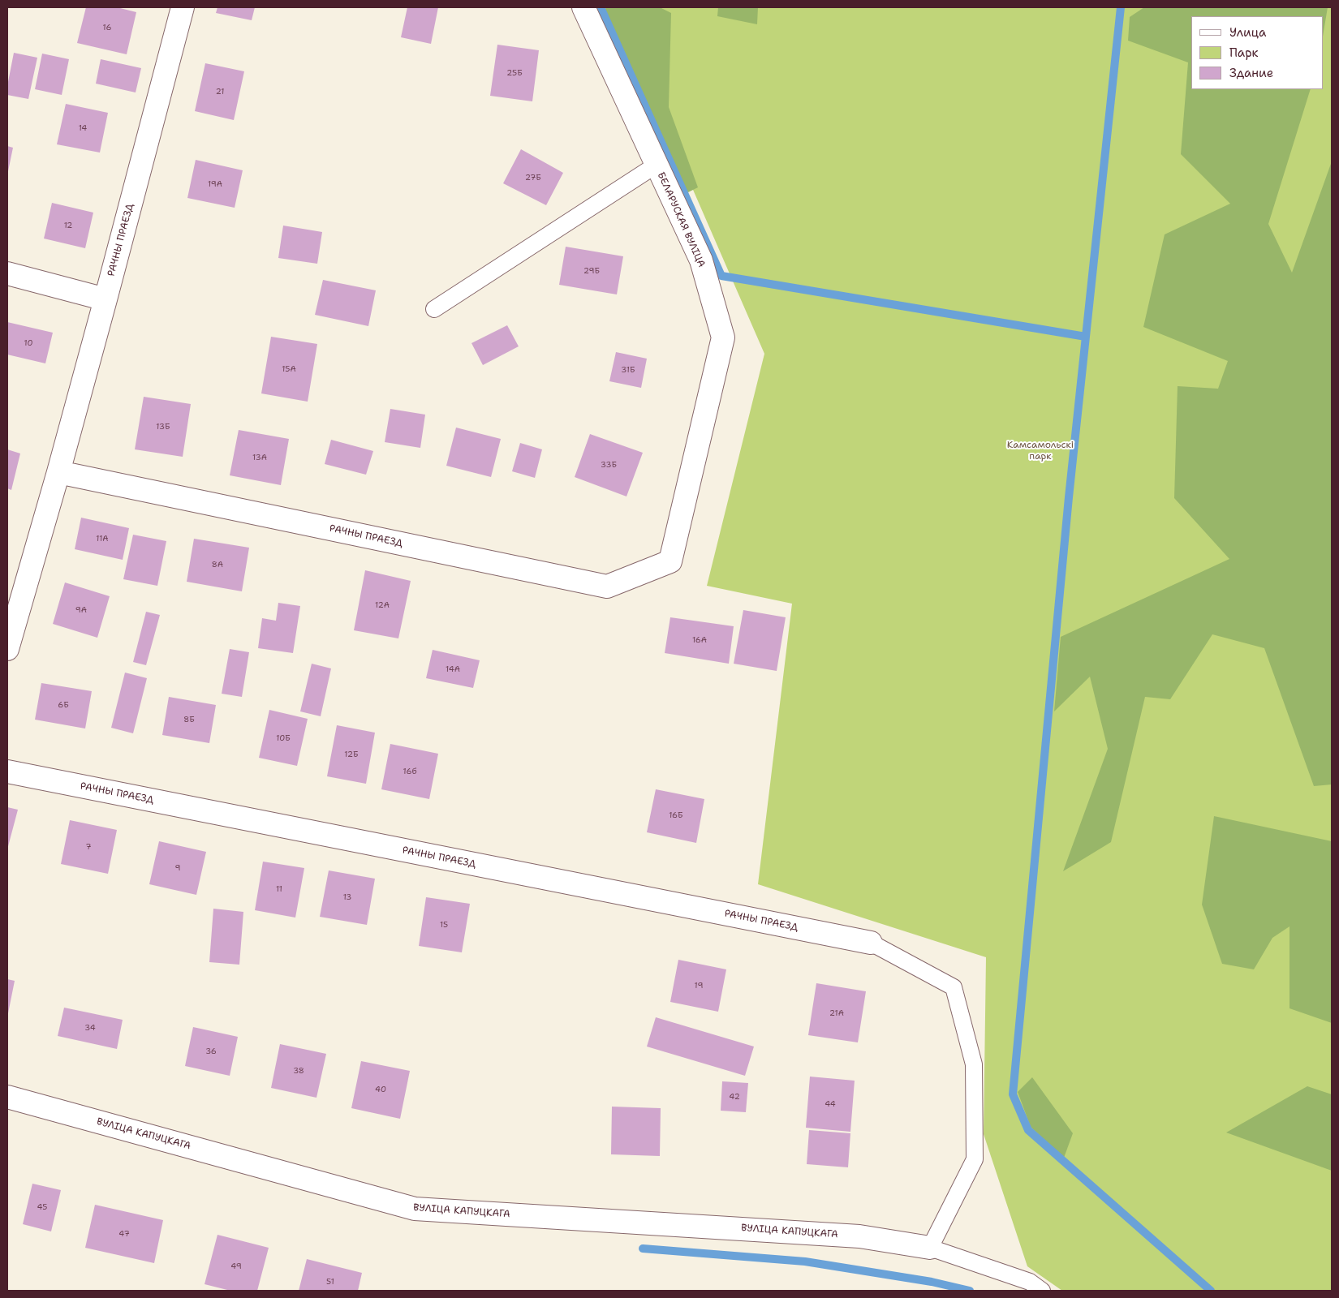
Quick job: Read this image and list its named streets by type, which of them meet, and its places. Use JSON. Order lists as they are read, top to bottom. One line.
{"streets":{"street":["БЕЛАРУСКАЯ ВУЛІЦА","РАЧНЫ ПРАЕЗД","ВУЛІЦА КАПУЦКАГА"]},"crossings":[["БЕЛАРУСКАЯ ВУЛІЦА","РАЧНЫ ПРАЕЗД"]],"parks":["Камсамольскі парк"],"house_numbers":["16","25Б","21","14","27Б","19А","12","29Б","10","15А","31Б","13Б","13А","33Б","11А","8А","12А","9А","16А","14А","6Б","8Б","10Б","12Б","16б","16Б","7","9","11","13","15","19","21А","34","36","38","40","42","44","45","47","49","51"],"legend":["Улица","Парк","Здание"]}
